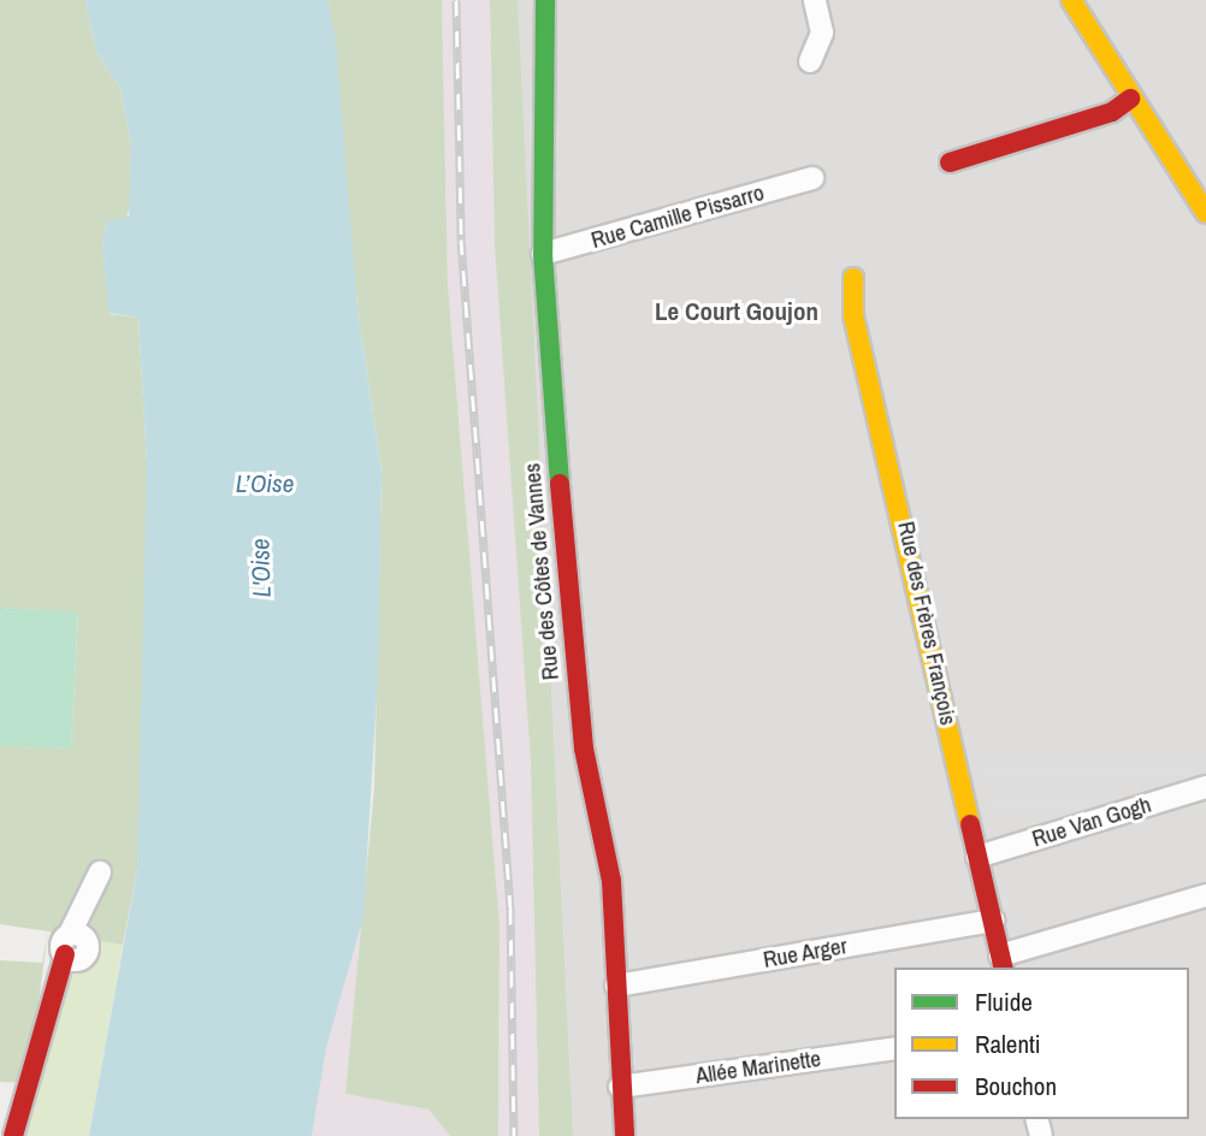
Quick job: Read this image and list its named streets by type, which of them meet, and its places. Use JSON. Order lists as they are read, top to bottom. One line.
{"streets":{"street":["Rue Camille Pissarro","Rue des Côtes de Vannes","Rue des Frères François","Rue Van Gogh","Rue Arger","Allée Marinette"]},"crossings":[["Rue Camille Pissarro","Rue des Côtes de Vannes"],["Rue des Côtes de Vannes","Rue Arger"],["Rue des Côtes de Vannes","Allée Marinette"],["Rue des Frères François","Rue Van Gogh"],["Rue des Frères François","Rue Arger"]],"districts":["Le Court Goujon"],"water":["L’Oise","L'Oise"],"legend":["Fluide","Ralenti","Bouchon"]}
